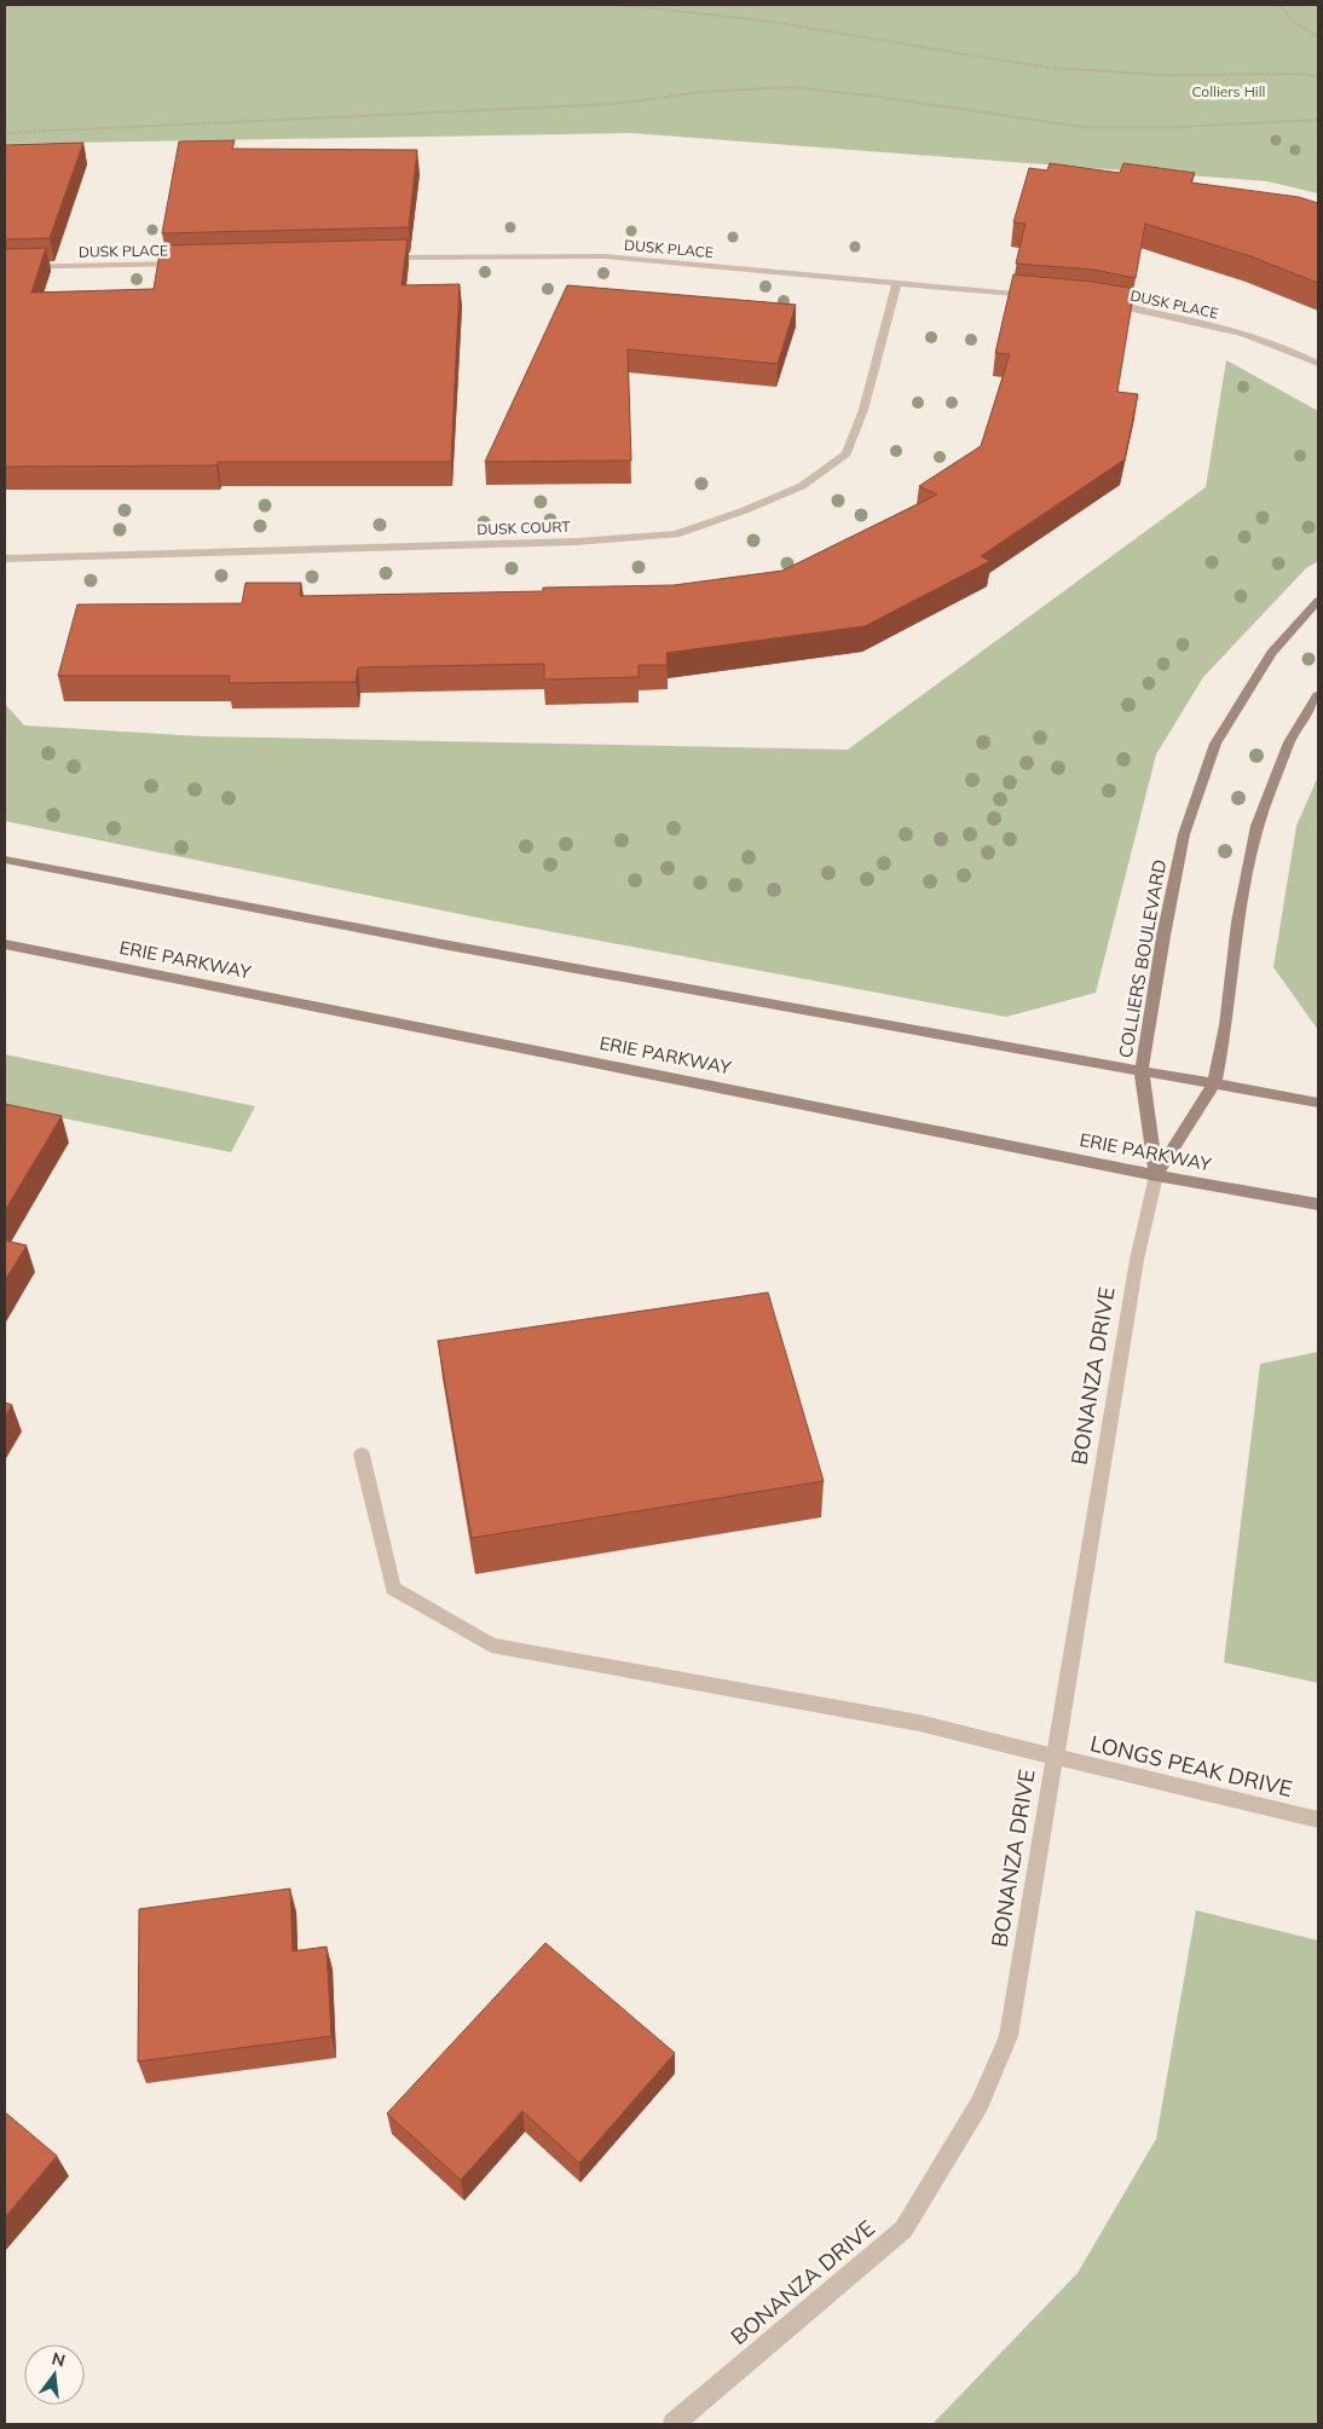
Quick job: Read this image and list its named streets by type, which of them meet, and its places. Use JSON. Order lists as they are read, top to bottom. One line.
{"streets":{"main road":["COLLIERS BOULEVARD","ERIE PARKWAY"],"street":["DUSK PLACE","DUSK COURT","BONANZA DRIVE","LONGS PEAK DRIVE"]},"crossings":[["DUSK PLACE","DUSK COURT"],["COLLIERS BOULEVARD","ERIE PARKWAY"],["COLLIERS BOULEVARD","BONANZA DRIVE"],["ERIE PARKWAY","BONANZA DRIVE"],["BONANZA DRIVE","LONGS PEAK DRIVE"]],"parks":["Colliers Hill"],"north":"top"}
